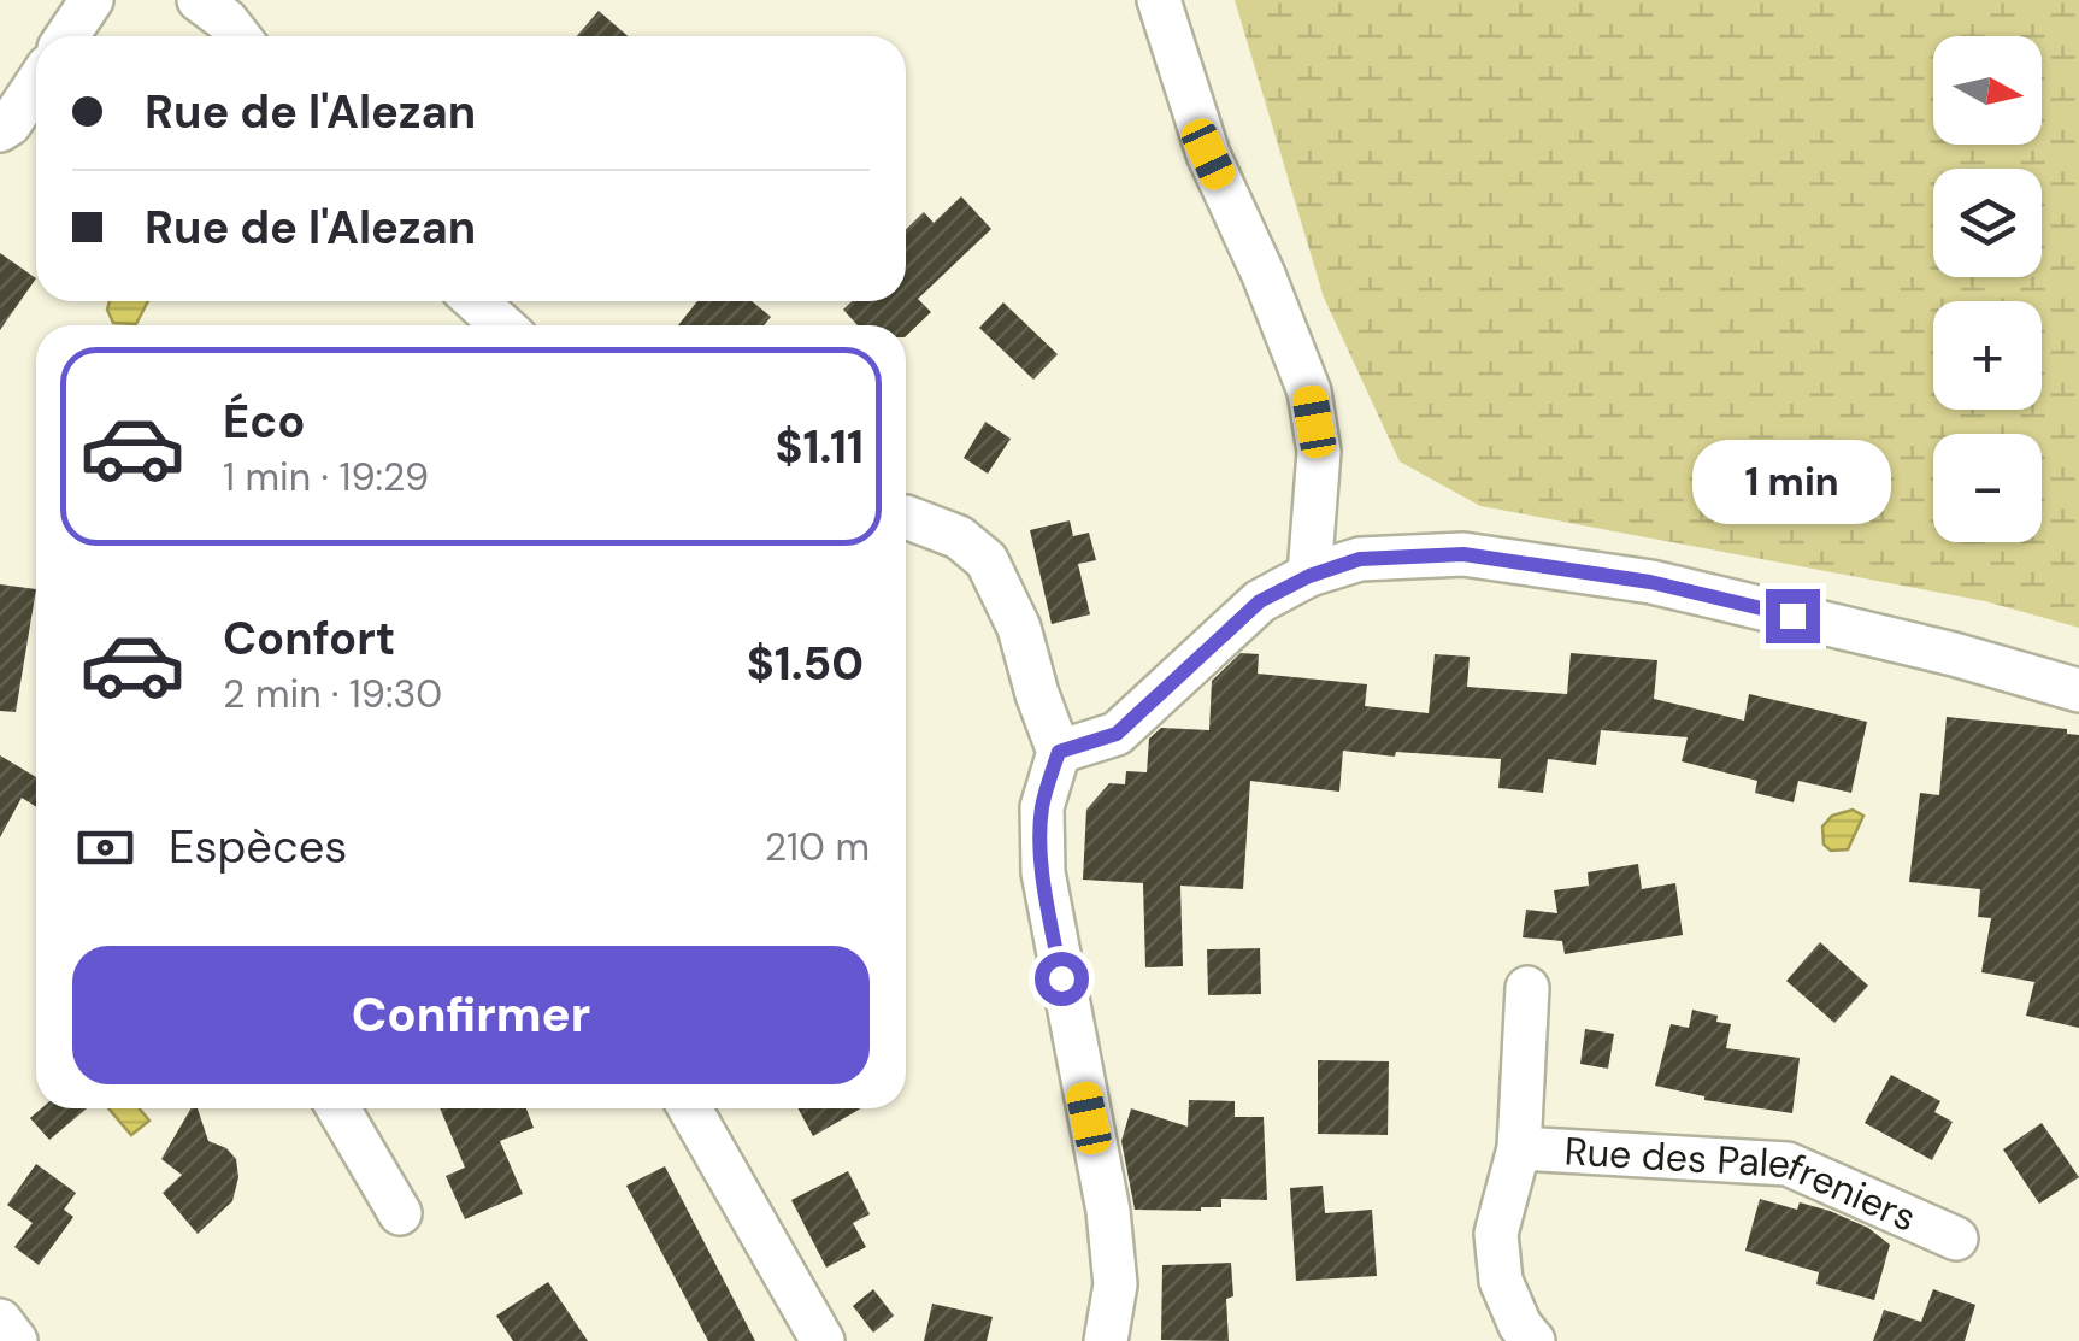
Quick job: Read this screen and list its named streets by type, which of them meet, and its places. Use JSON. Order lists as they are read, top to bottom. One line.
{"streets":{"street":["Rue des Palefreniers"]},"north":"right","page":{"map_buttons":["+","−"],"banner":["Rue de l'Alezan","Rue de l'Alezan"],"list":[{"name":"Éco","note":"1 min · 19:29","value":"$1.11"},{"name":"Confort","note":"2 min · 19:30","value":"$1.50"}],"bubble":"1 min","pay":["Espèces","210 m"],"buttons":"Confirmer"}}
